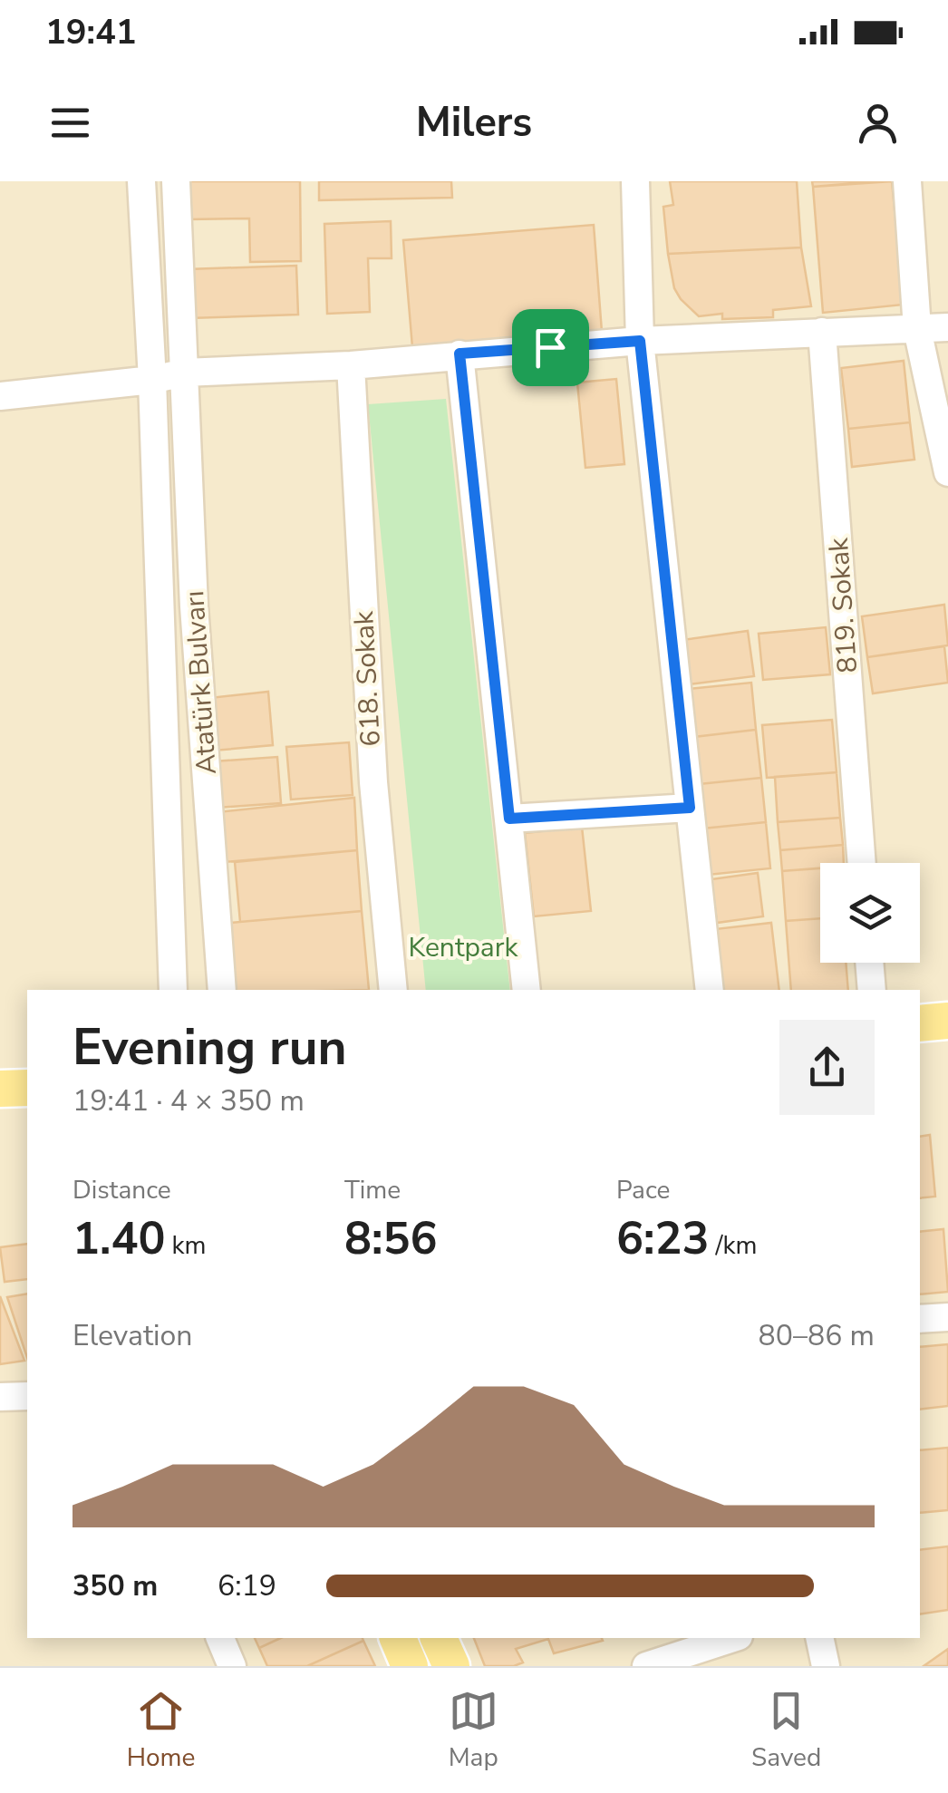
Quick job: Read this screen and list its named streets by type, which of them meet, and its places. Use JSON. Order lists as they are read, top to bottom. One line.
{"streets":{"street":["819. Sokak","618. Sokak","Atatürk Bulvarı"]},"parks":["Kentpark"],"page":{"status":"19:41","header":"Milers","heading":["Evening run","19:41 · 4 × 350 m"],"stats":[["Distance","1.40 km"],["Time","8:56"],["Pace","6:23 /km"]],"chart":["Elevation","80–86 m"],"list":[{"name":"350 m","note":"6:19"}],"tabs":["Home","Map","Saved"]}}
